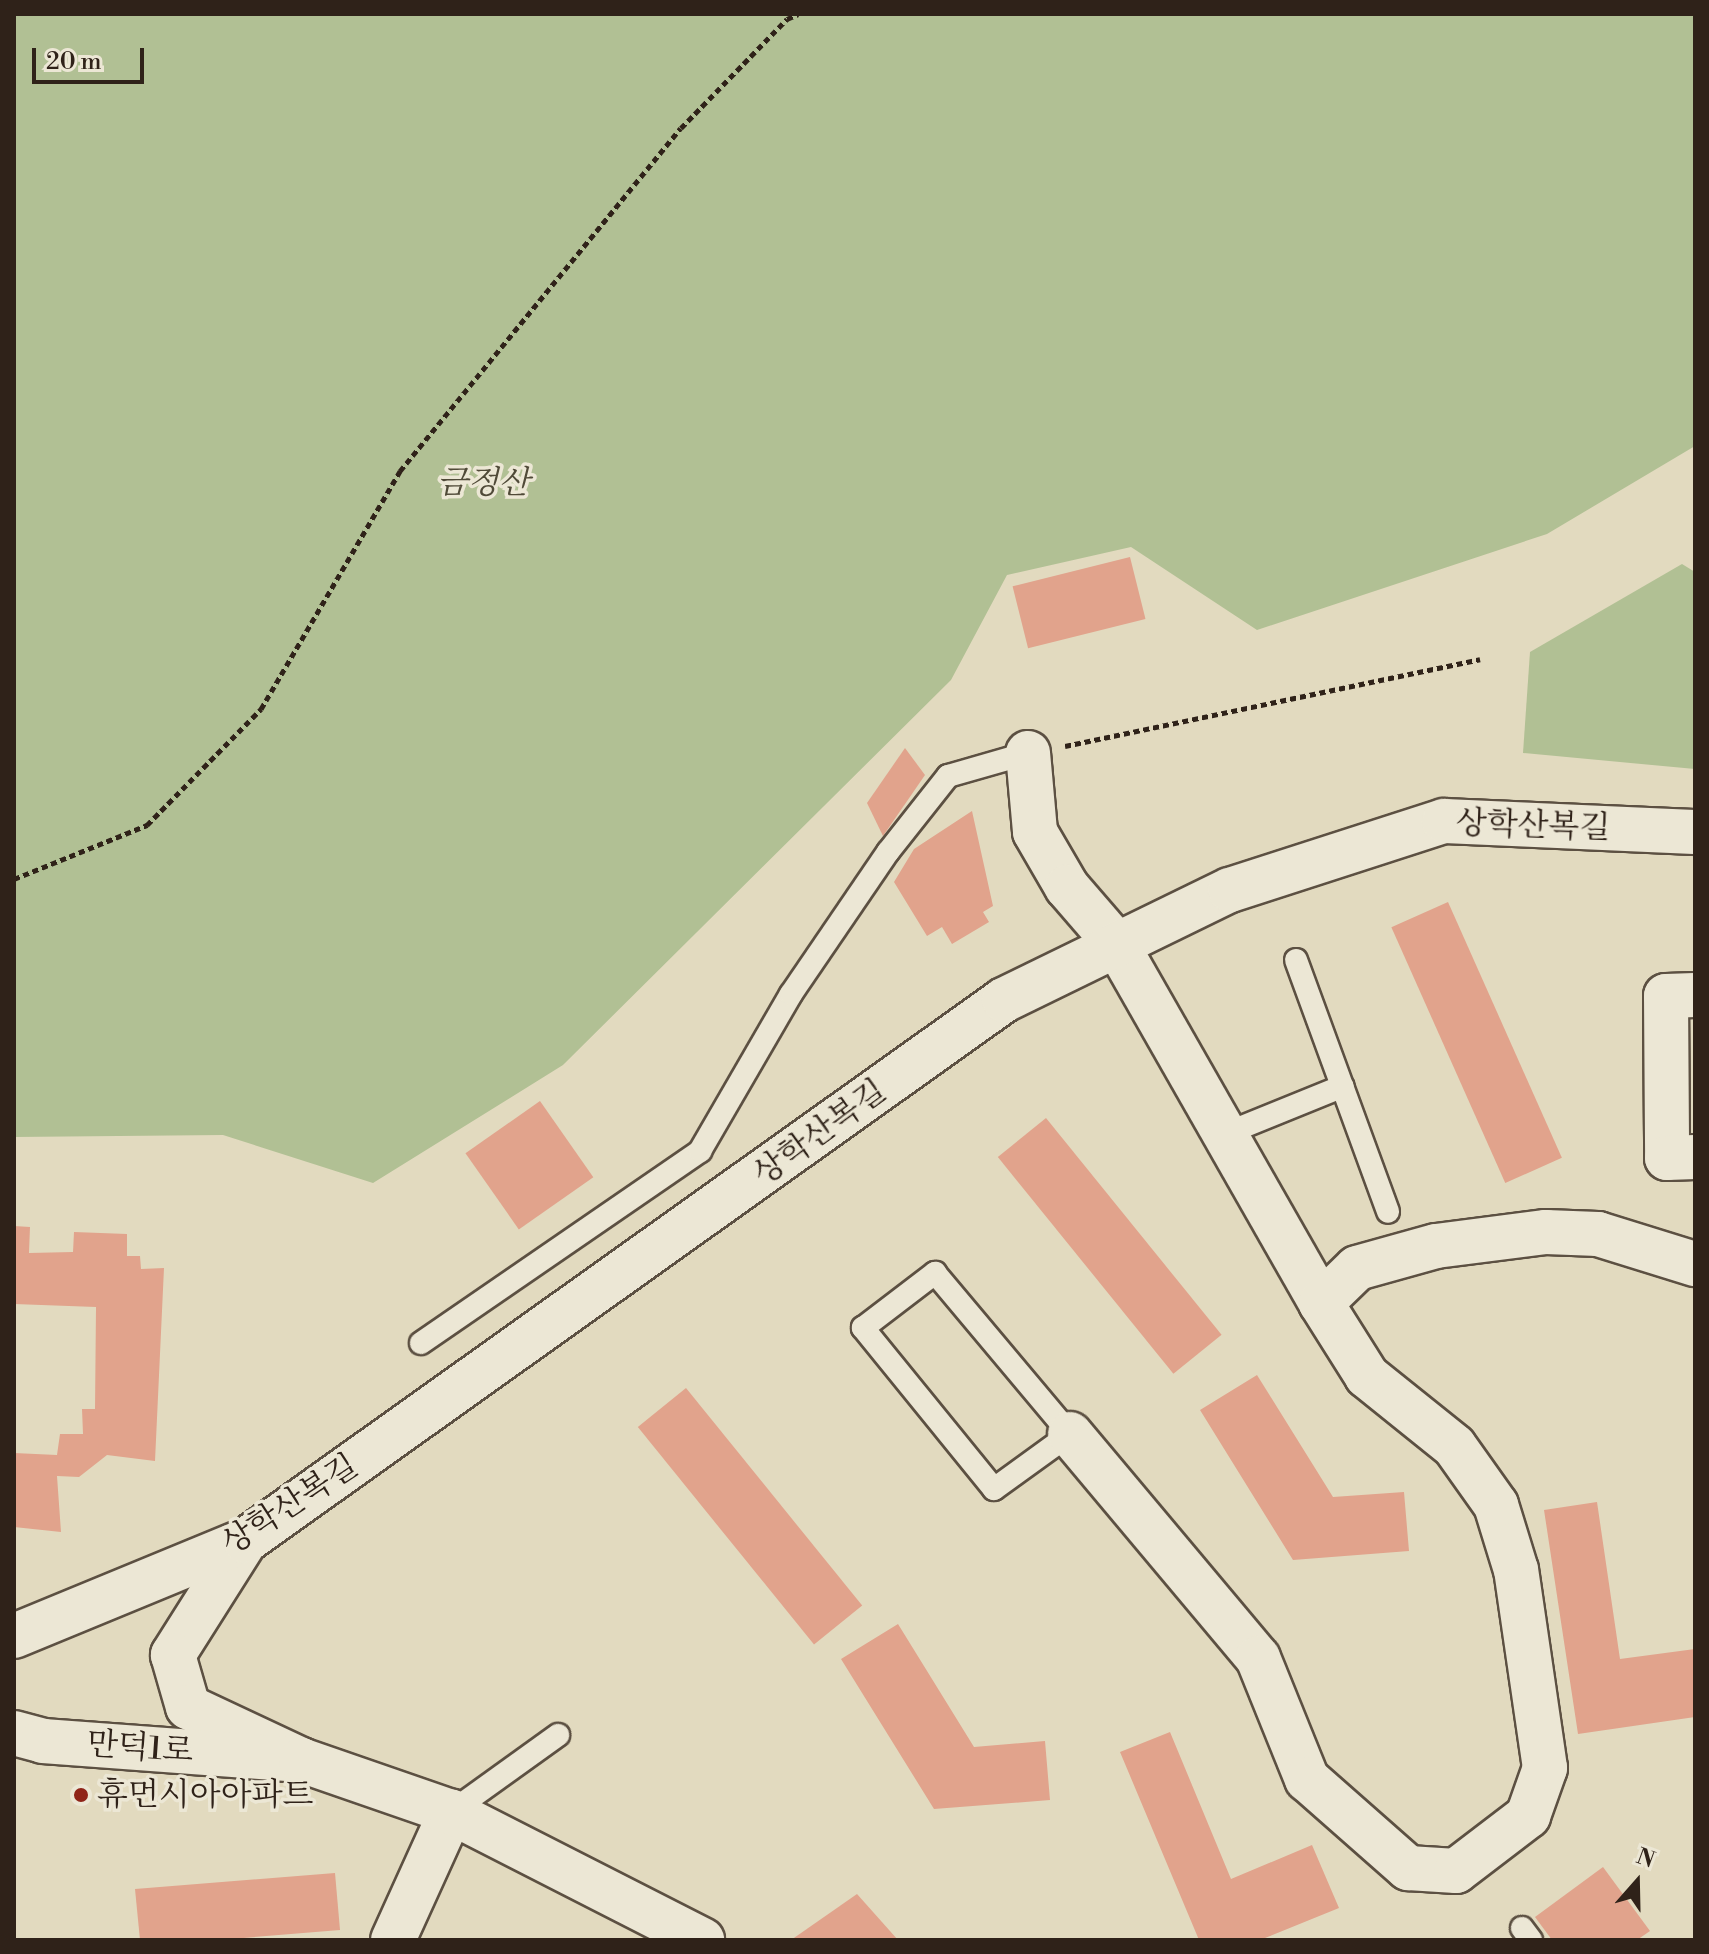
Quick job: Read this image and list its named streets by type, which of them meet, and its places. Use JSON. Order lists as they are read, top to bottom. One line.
{"streets":{"street":["상학산복길","만덕1로"]},"parks":["금정산"],"places":["휴먼시아아파트"],"scale_bar":"20 m","north":"top"}
